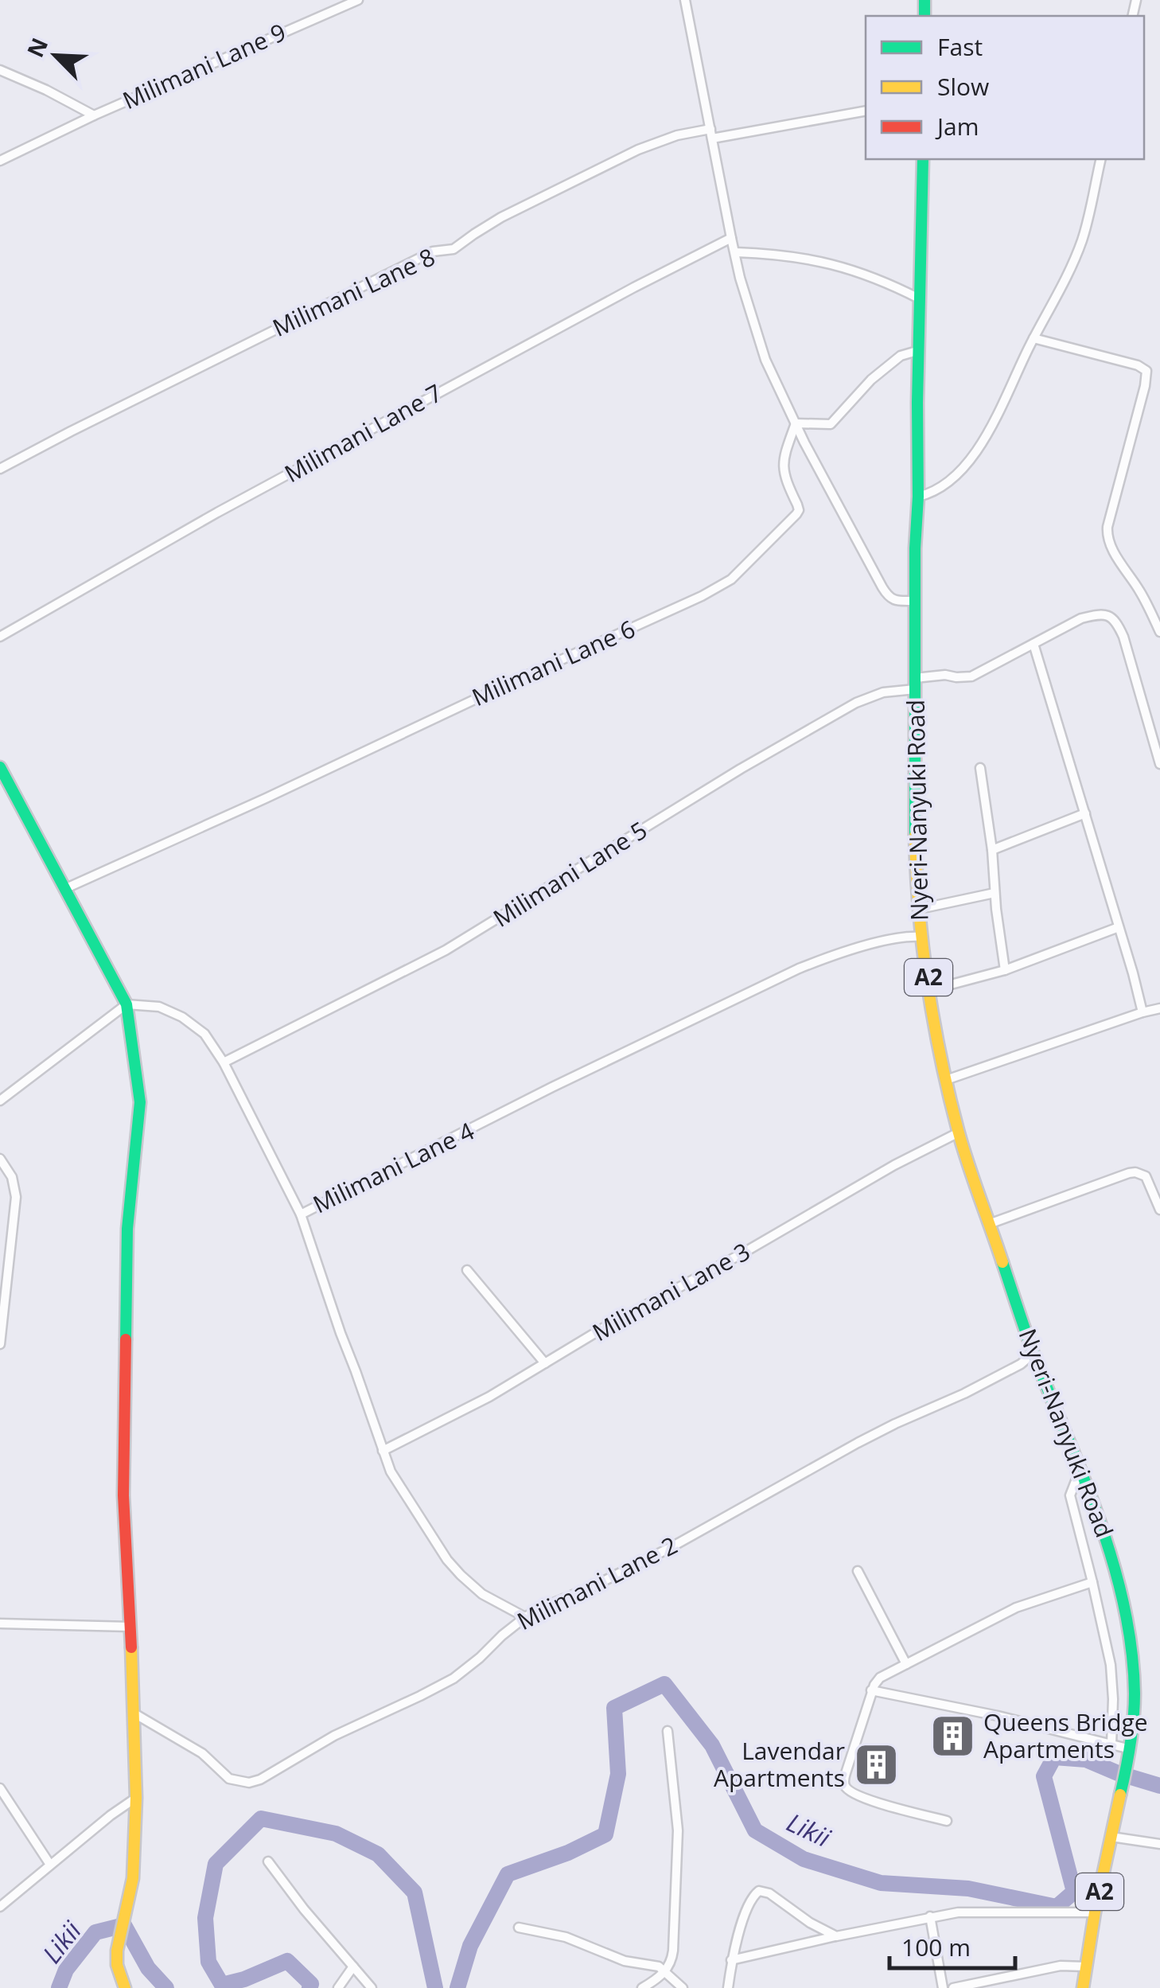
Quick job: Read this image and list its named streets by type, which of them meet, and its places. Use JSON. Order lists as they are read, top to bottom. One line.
{"streets":{"main road":["Nyeri-Nanyuki Road","A2"],"street":["Milimani Lane 9","Milimani Lane 8","Milimani Lane 7","Milimani Lane 6","Milimani Lane 5","Milimani Lane 4","Milimani Lane 3","Milimani Lane 2"]},"crossings":[["Nyeri-Nanyuki Road","Milimani Lane 5"],["Nyeri-Nanyuki Road","A2"],["Nyeri-Nanyuki Road","Milimani Lane 4"],["Nyeri-Nanyuki Road","Milimani Lane 3"],["Nyeri-Nanyuki Road","Milimani Lane 2"],["Milimani Lane 4","Milimani Lane 3"],["Milimani Lane 4","Milimani Lane 2"]],"water":["Likii"],"places":{"building":["Queens Bridge Apartments","Lavendar Apartments"]},"legend":["Fast","Slow","Jam"],"scale_bar":"100 m","north":"top left"}
